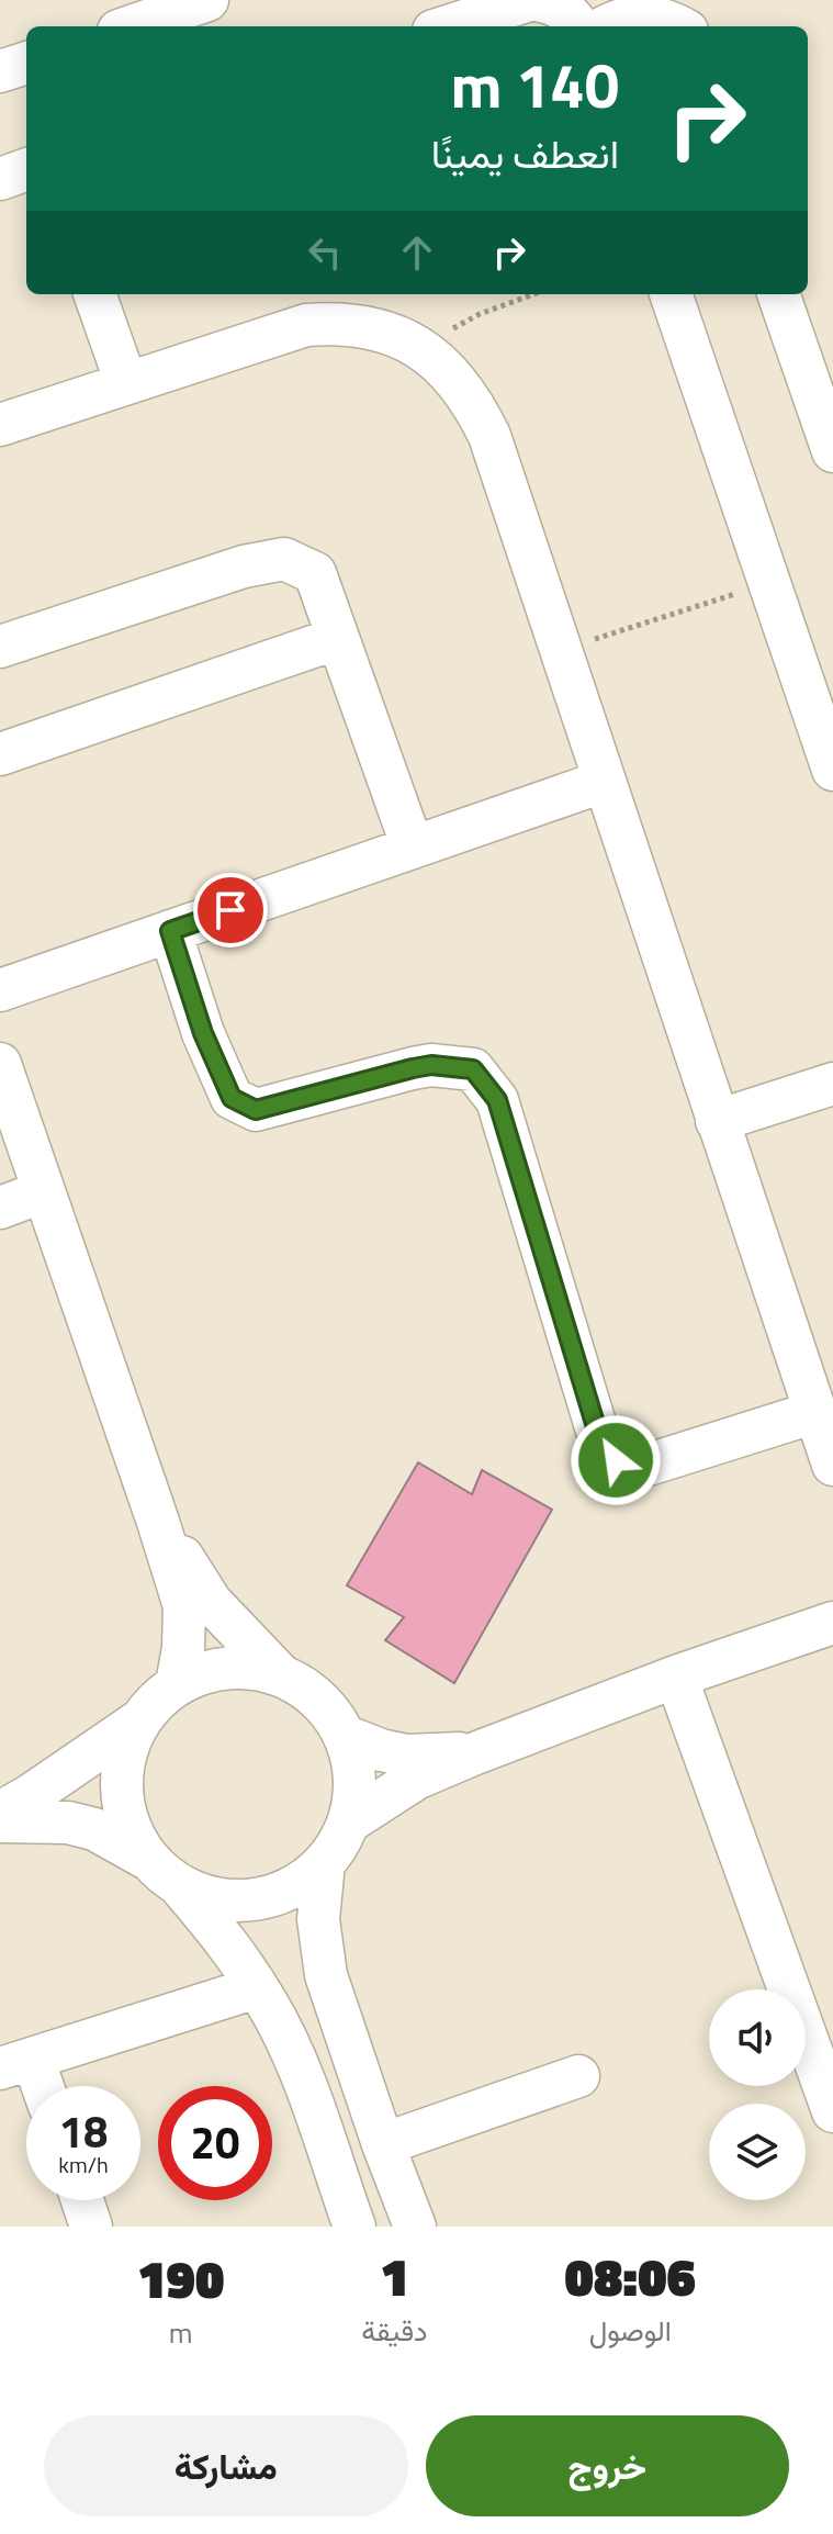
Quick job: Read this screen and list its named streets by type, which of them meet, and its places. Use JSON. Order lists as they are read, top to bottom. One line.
{"page":{"turn":["140 m","انعطف يمينًا"],"speed":"18 km/h","limit":"20","eta":["08:06","الوصول","1","دقيقة","190","m"],"buttons":["خروج","مشاركة"]}}
